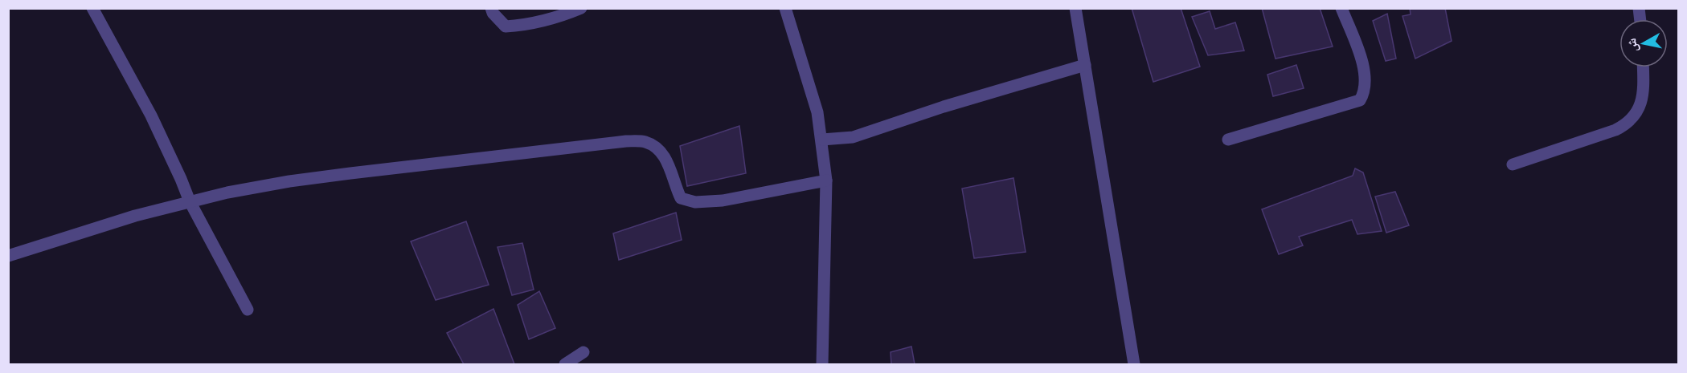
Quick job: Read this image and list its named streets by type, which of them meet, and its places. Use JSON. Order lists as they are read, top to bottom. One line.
{"north":"left"}
